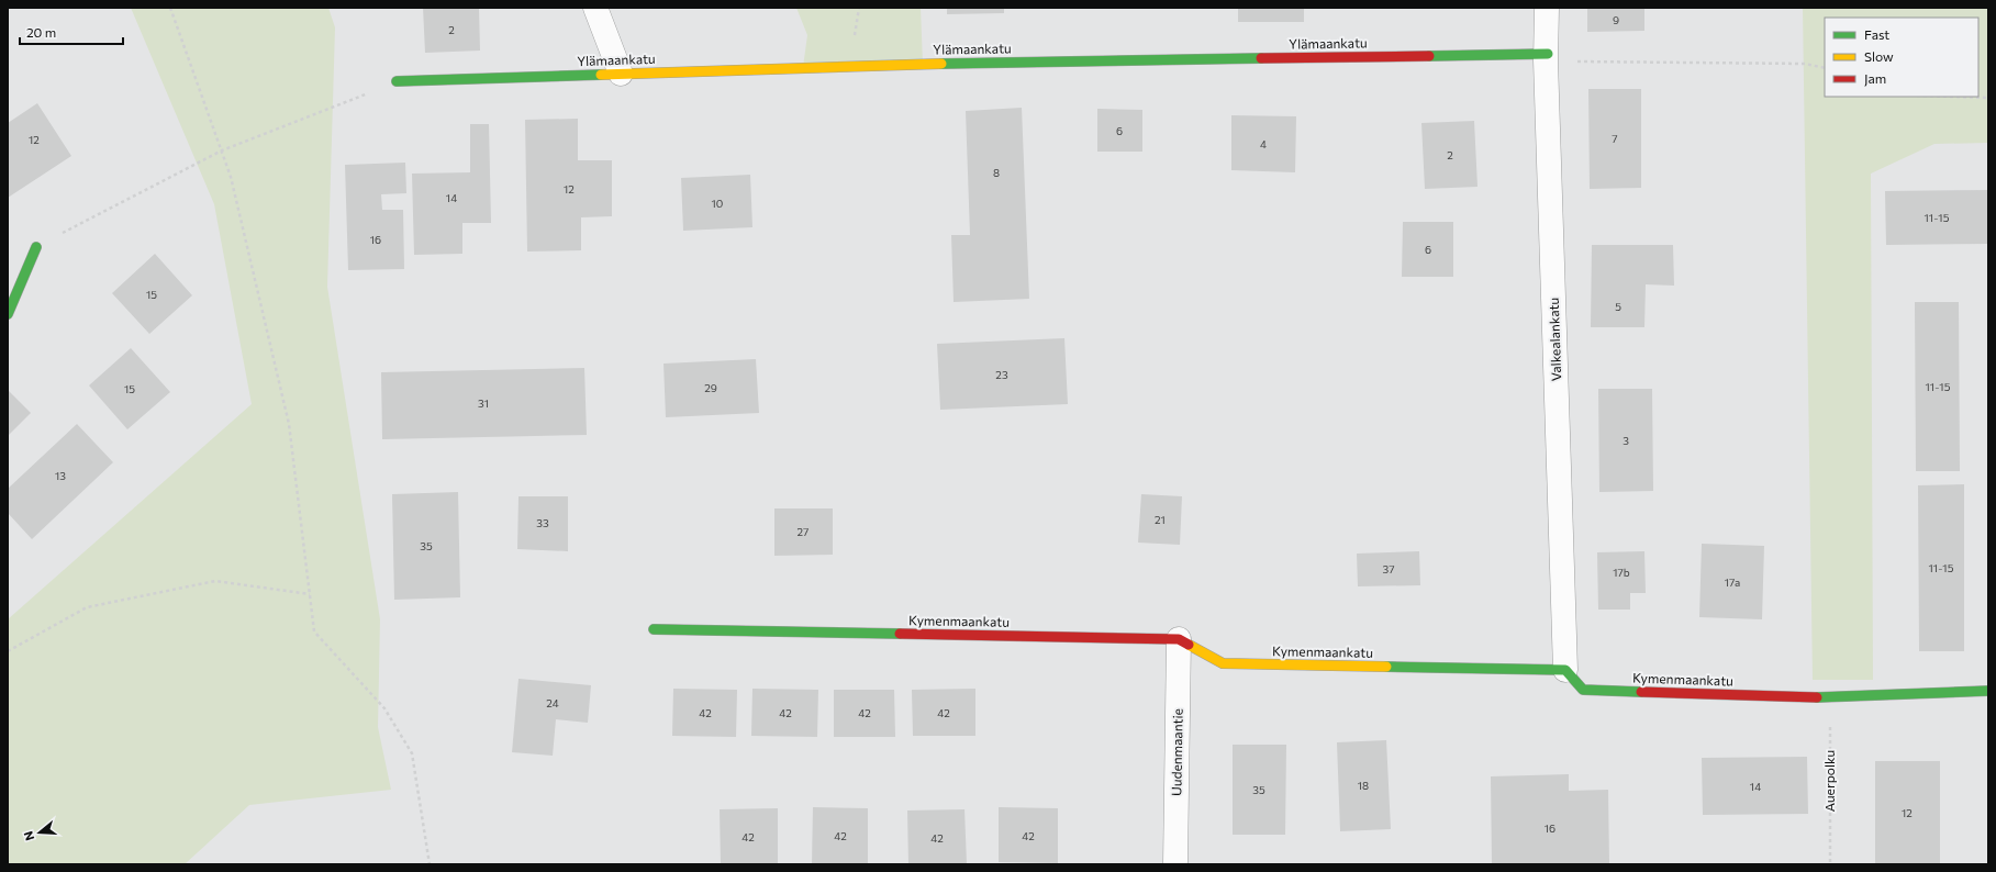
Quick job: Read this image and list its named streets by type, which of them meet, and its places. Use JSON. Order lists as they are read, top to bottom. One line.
{"streets":{"street":["Ylämaankatu","Valkealankatu","Kymenmaankatu","Uudenmaantie"],"path":["Auerpolku"]},"crossings":[["Ylämaankatu","Valkealankatu"],["Valkealankatu","Kymenmaankatu"],["Kymenmaankatu","Uudenmaantie"],["Kymenmaankatu","Auerpolku"]],"house_numbers":["9","2","6","7","12","4","2","8","12","14","10","11-15","16","6","15","5","23","11-15","29","15","31","3","13","21","33","27","35","11-15","37","17b","17a","24","42","42","42","42","18","14","35","12","16","42","42","42","42"],"legend":["Fast","Slow","Jam"],"scale_bar":"20 m","north":"left"}
